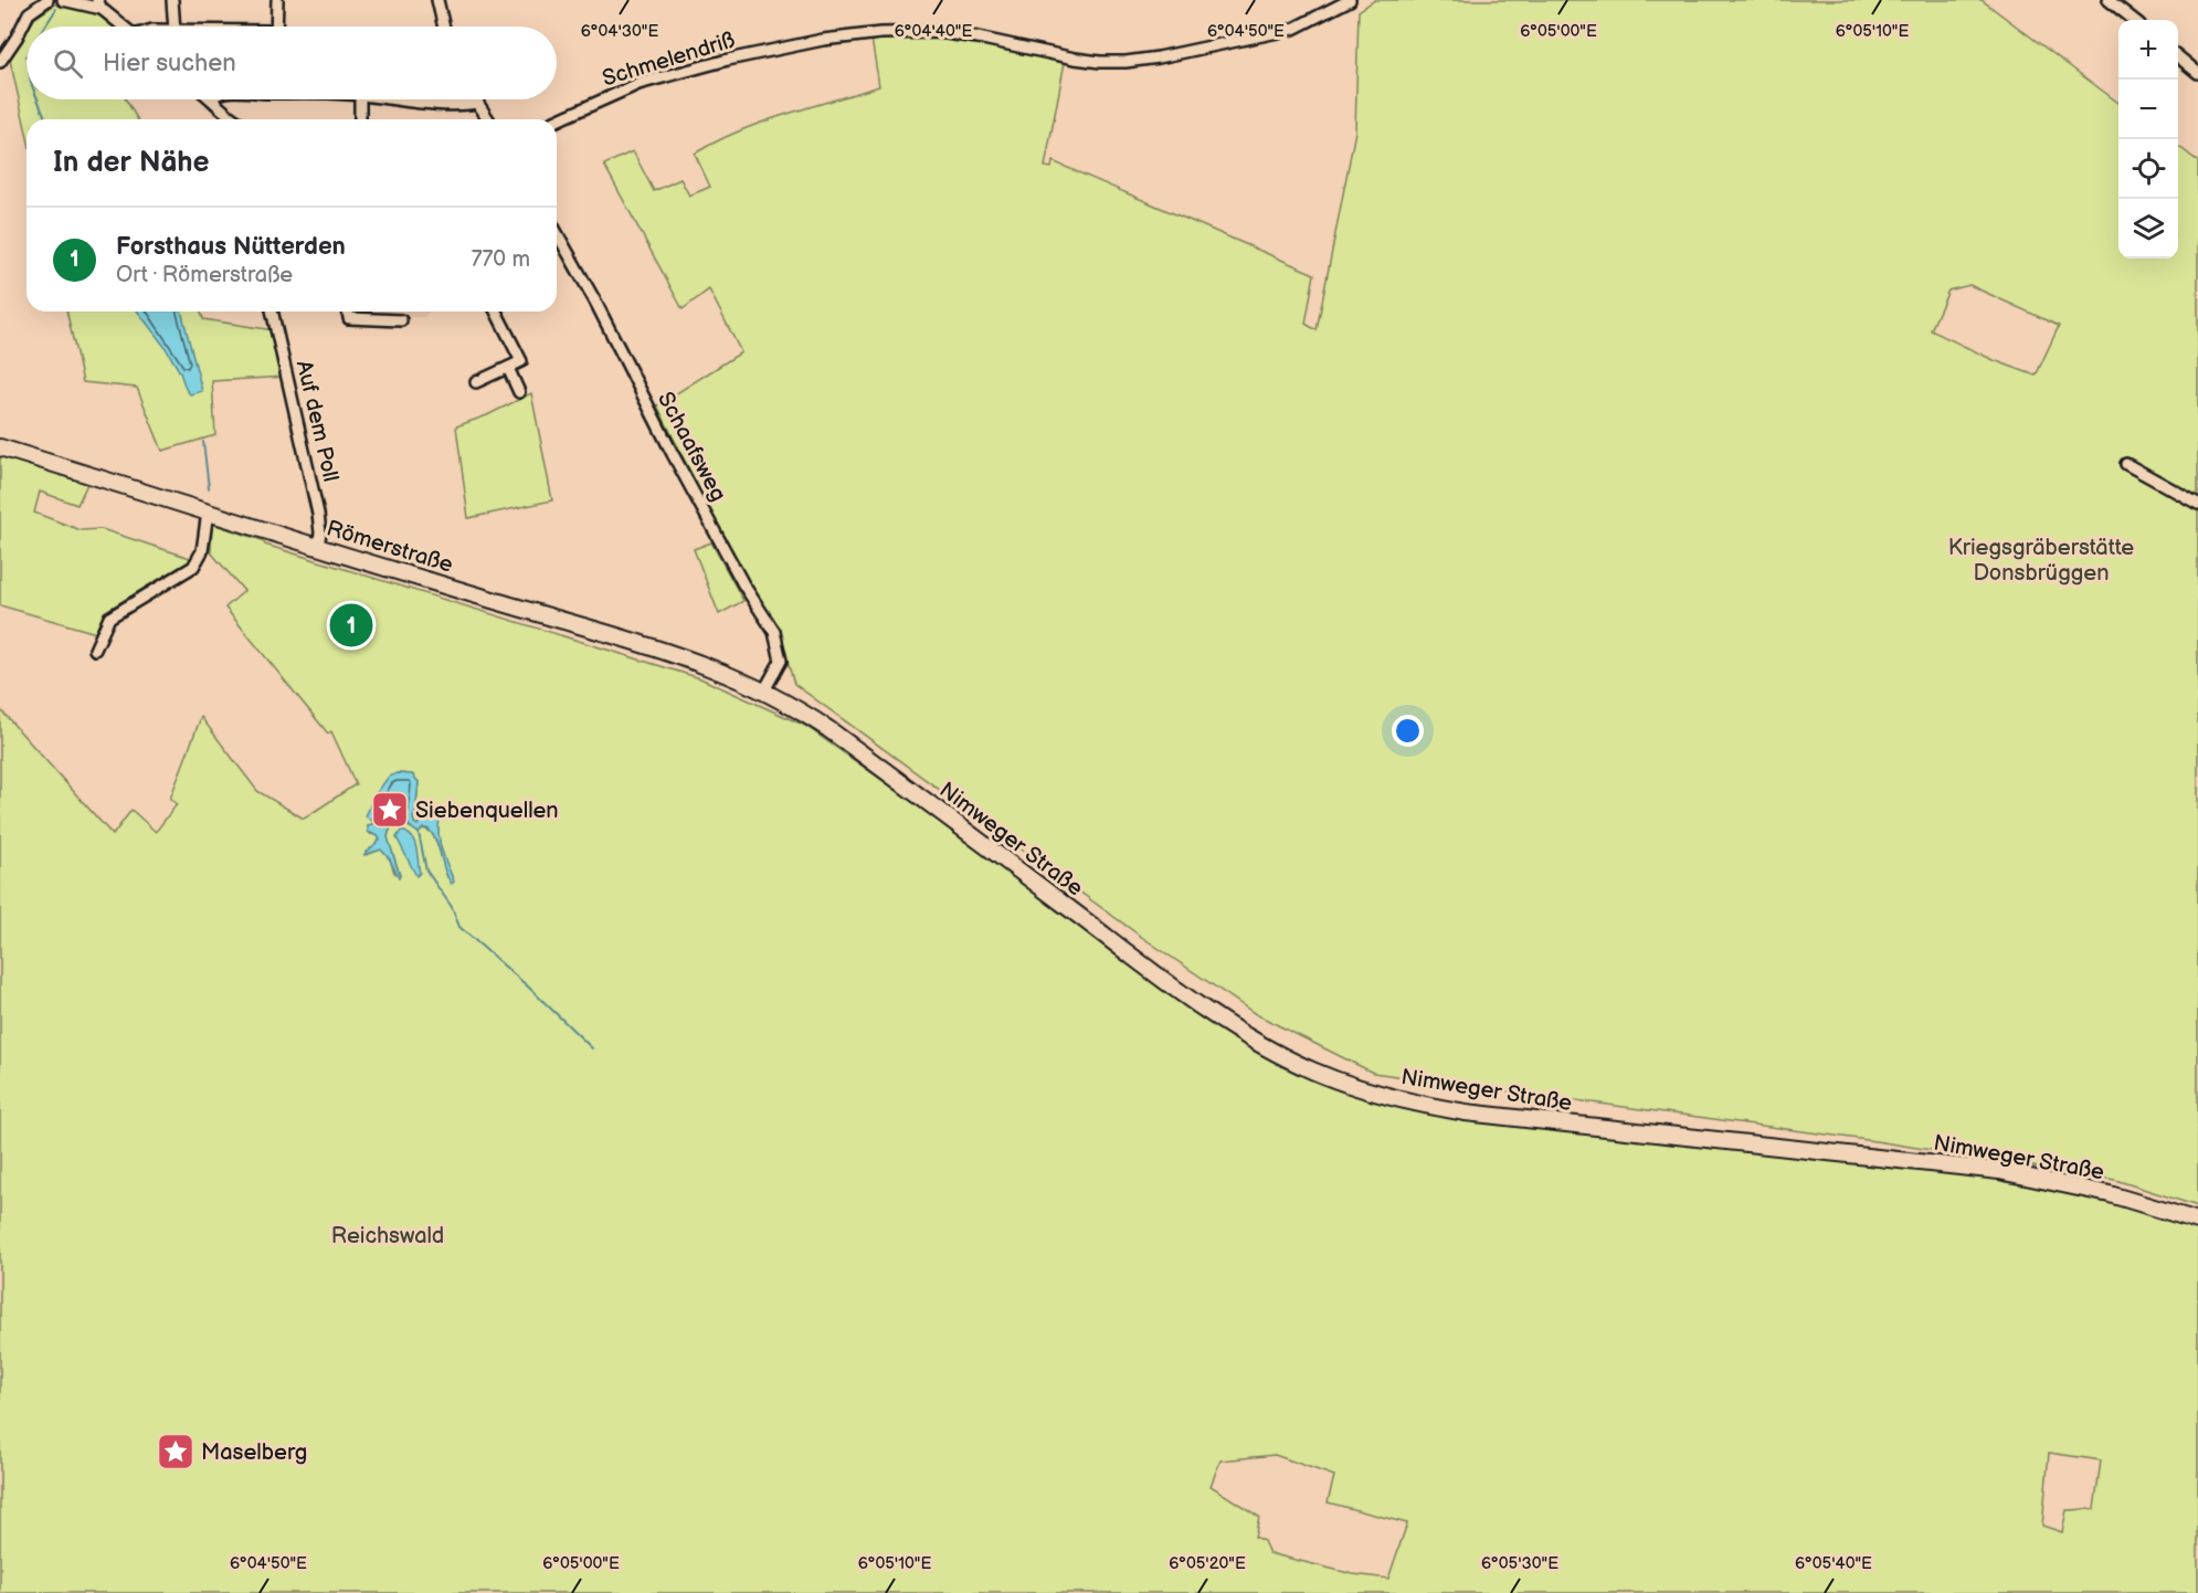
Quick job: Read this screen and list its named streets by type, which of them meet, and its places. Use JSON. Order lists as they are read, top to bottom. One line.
{"streets":{"main road":["Römerstraße","Nimweger Straße"],"street":["Schmelendriß","Auf dem Poll","Schaafsweg"]},"crossings":[["Auf dem Poll","Römerstraße"],["Schaafsweg","Römerstraße"],["Schaafsweg","Nimweger Straße"],["Römerstraße","Nimweger Straße"]],"parks":["Kriegsgräberstätte Donsbrüggen","Reichswald"],"places":{"place":["Siebenquellen","Maselberg"]},"page":{"map_buttons":["+","−"],"search":"Hier suchen","heading":"In der Nähe","list":[{"mark":"1","name":"Forsthaus Nütterden","note":"Ort · Römerstraße","value":"770 m"}],"pins":"1"},"coordinates":["6°04'30\"E","6°04'40\"E","6°04'50\"E","6°05'00\"E","6°05'10\"E","6°05'20\"E","6°05'30\"E","6°05'40\"E"]}
